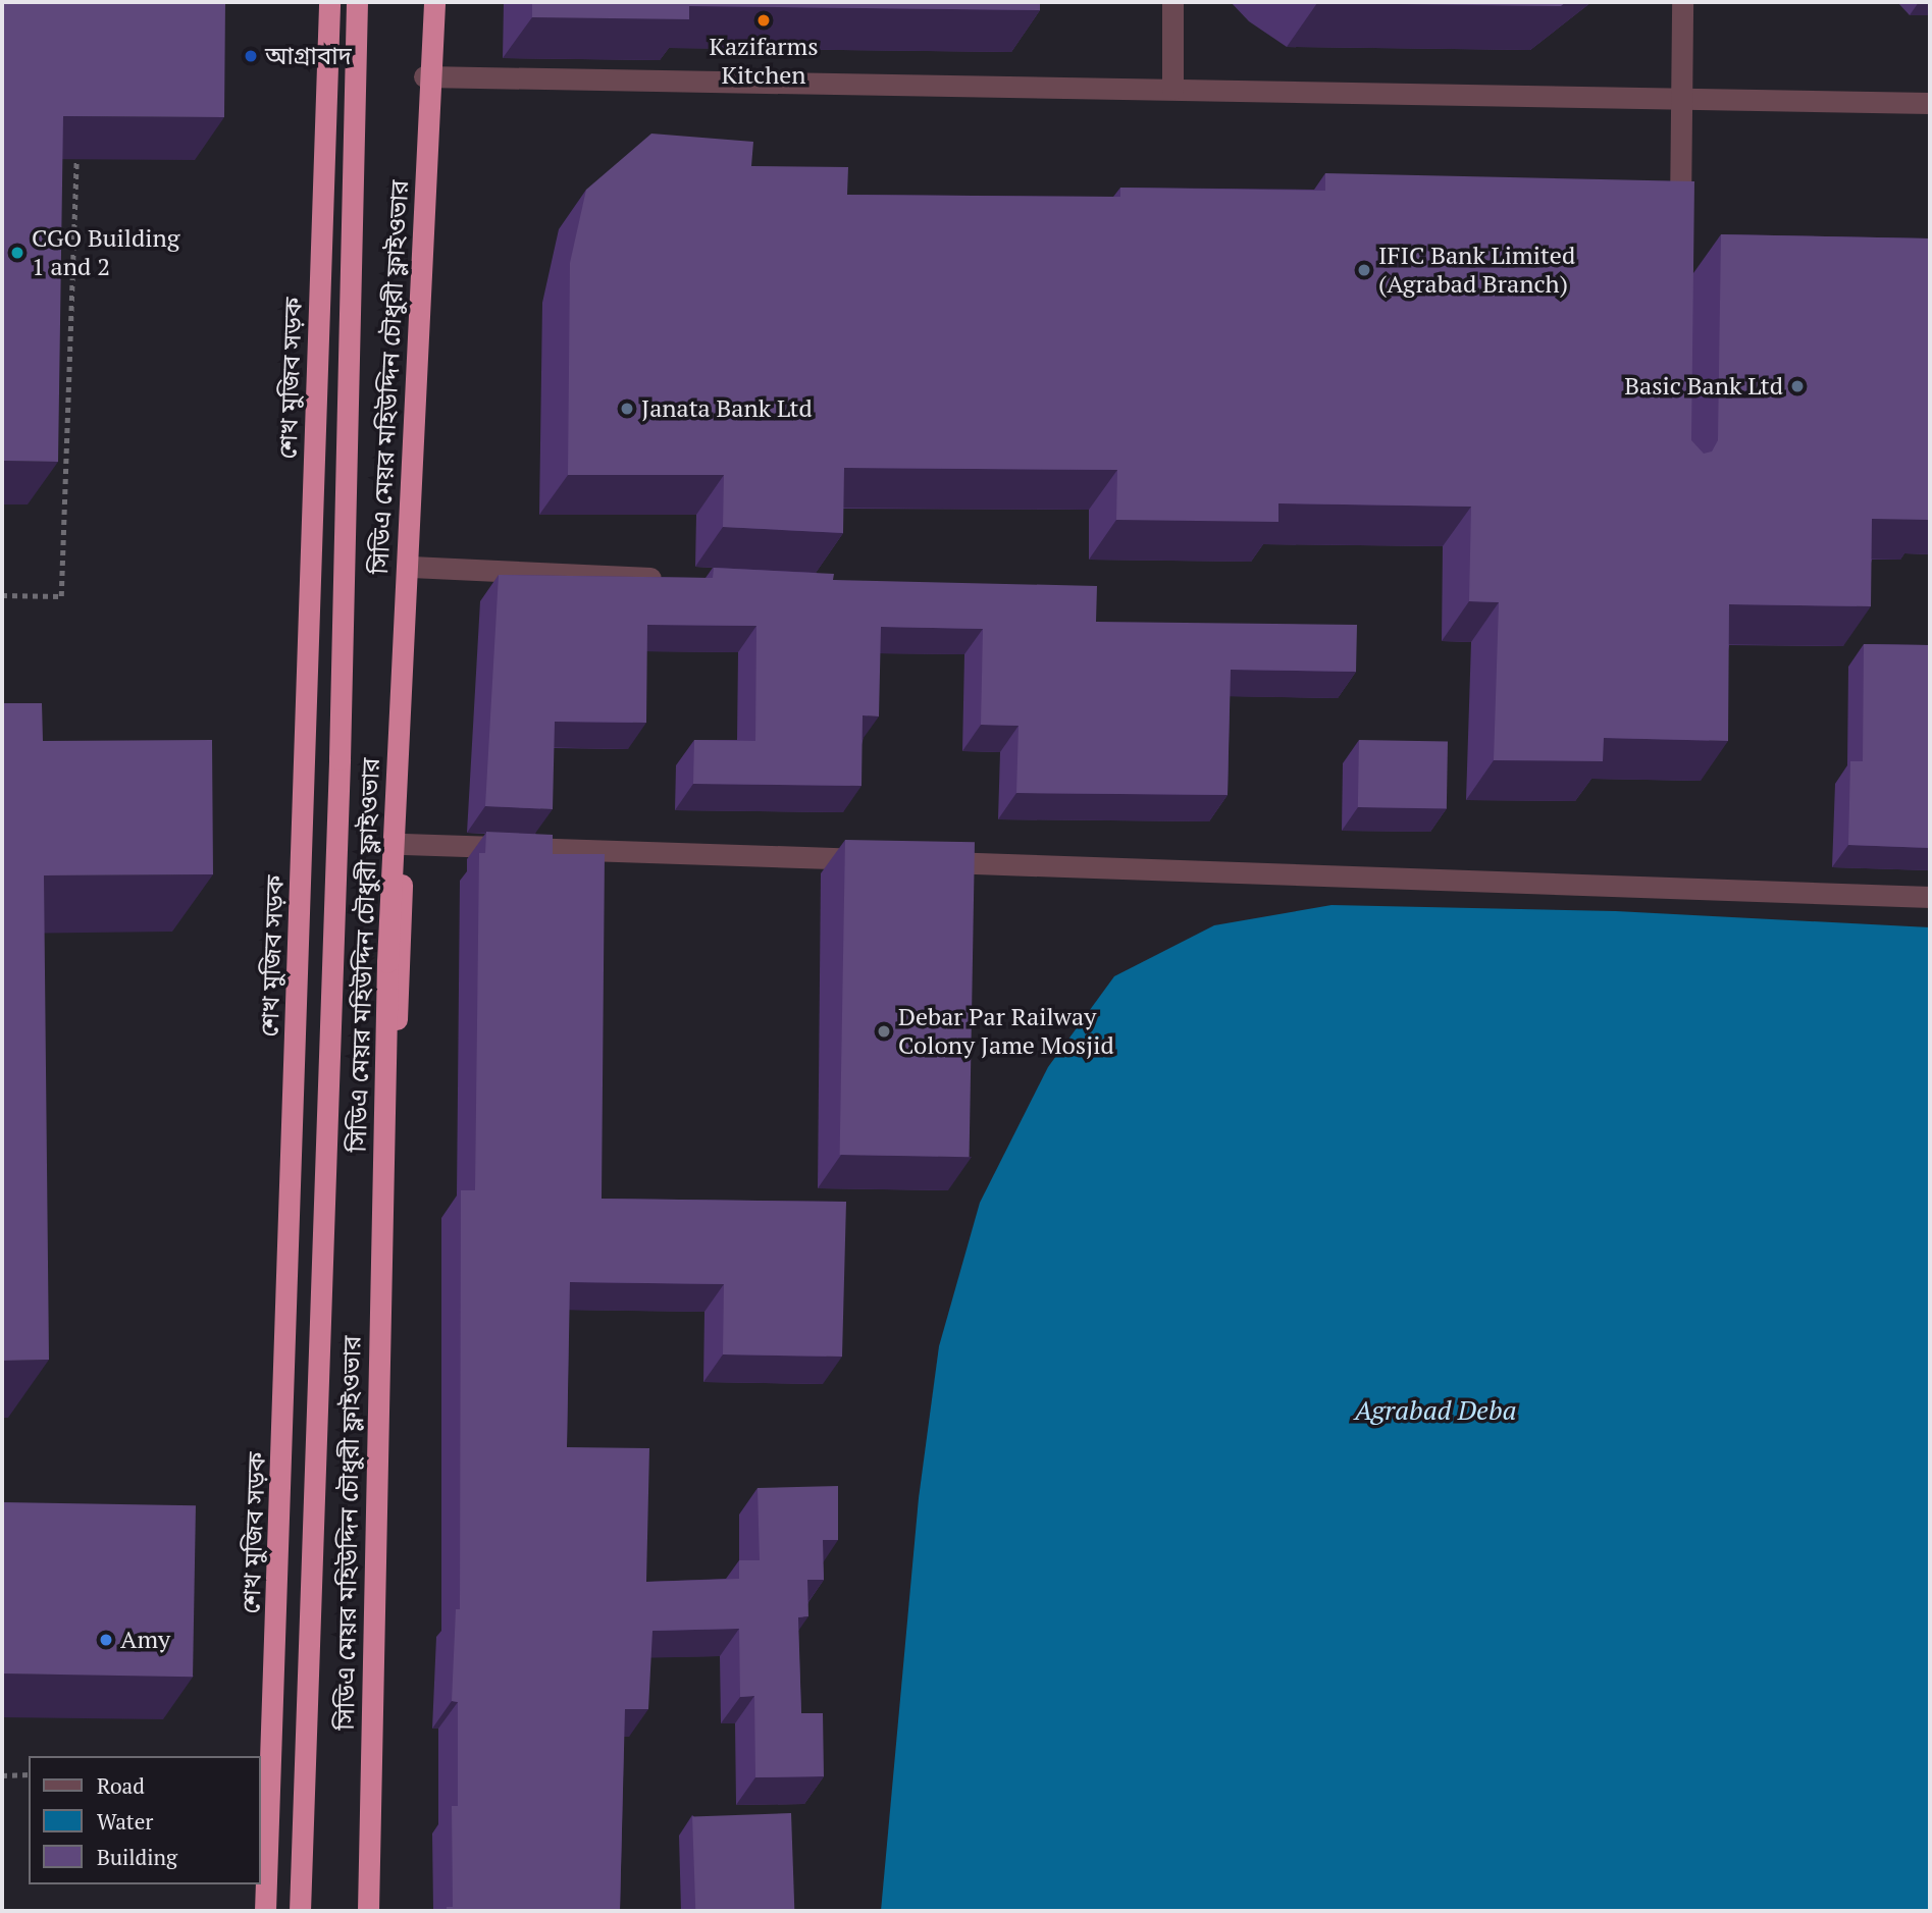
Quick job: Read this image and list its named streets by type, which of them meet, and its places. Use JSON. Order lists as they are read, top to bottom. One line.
{"streets":{"highway":["সিডিএ মেয়র মহিউদ্দিন চৌধুরী ফ্লাইওভার","শেখ মুজিব সড়ক"]},"water":["Agrabad Deba"],"places":["Kazifarms Kitchen","আগ্রাবাদ","CGO Building 1 and 2","IFIC Bank Limited (Agrabad Branch)","Basic Bank Ltd","Janata Bank Ltd","Debar Par Railway Colony Jame Mosjid","Amy"],"legend":["Road","Water","Building"]}
